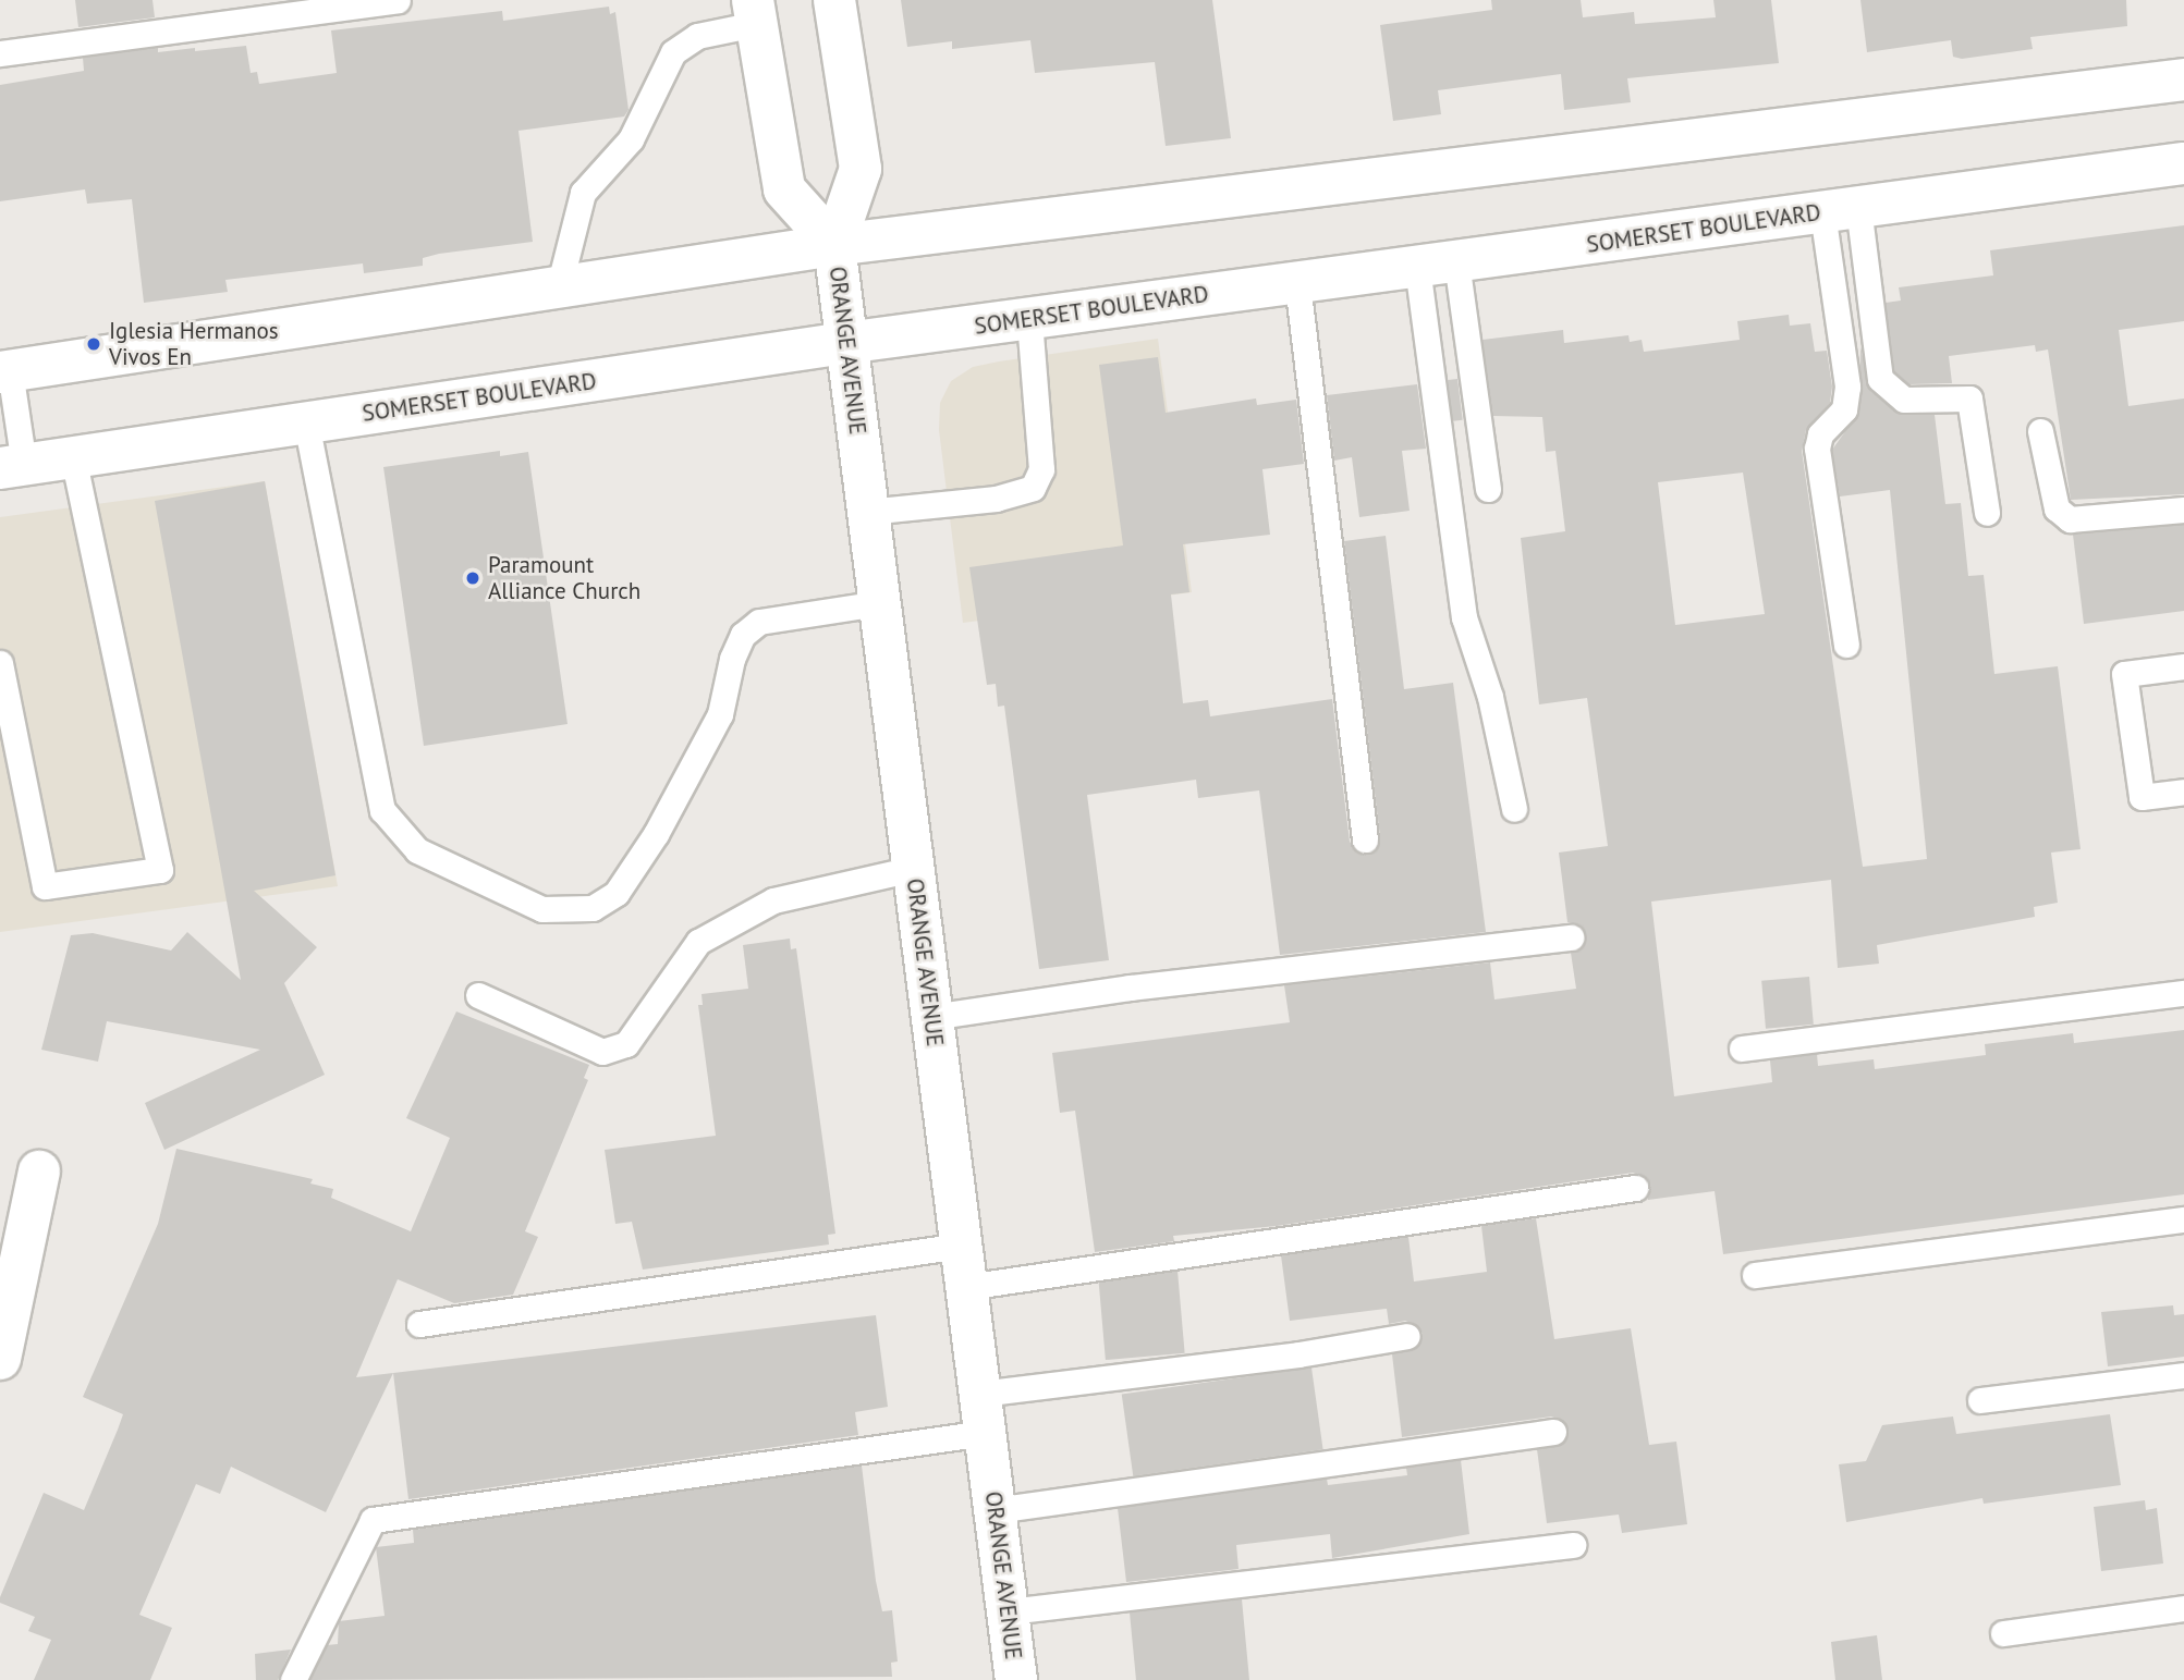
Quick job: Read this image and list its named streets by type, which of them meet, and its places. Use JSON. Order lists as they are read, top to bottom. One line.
{"streets":{"main road":["SOMERSET BOULEVARD","ORANGE AVENUE"]},"crossings":[["SOMERSET BOULEVARD","ORANGE AVENUE"]],"places":["Iglesia Hermanos Vivos En","Paramount Alliance Church"]}
